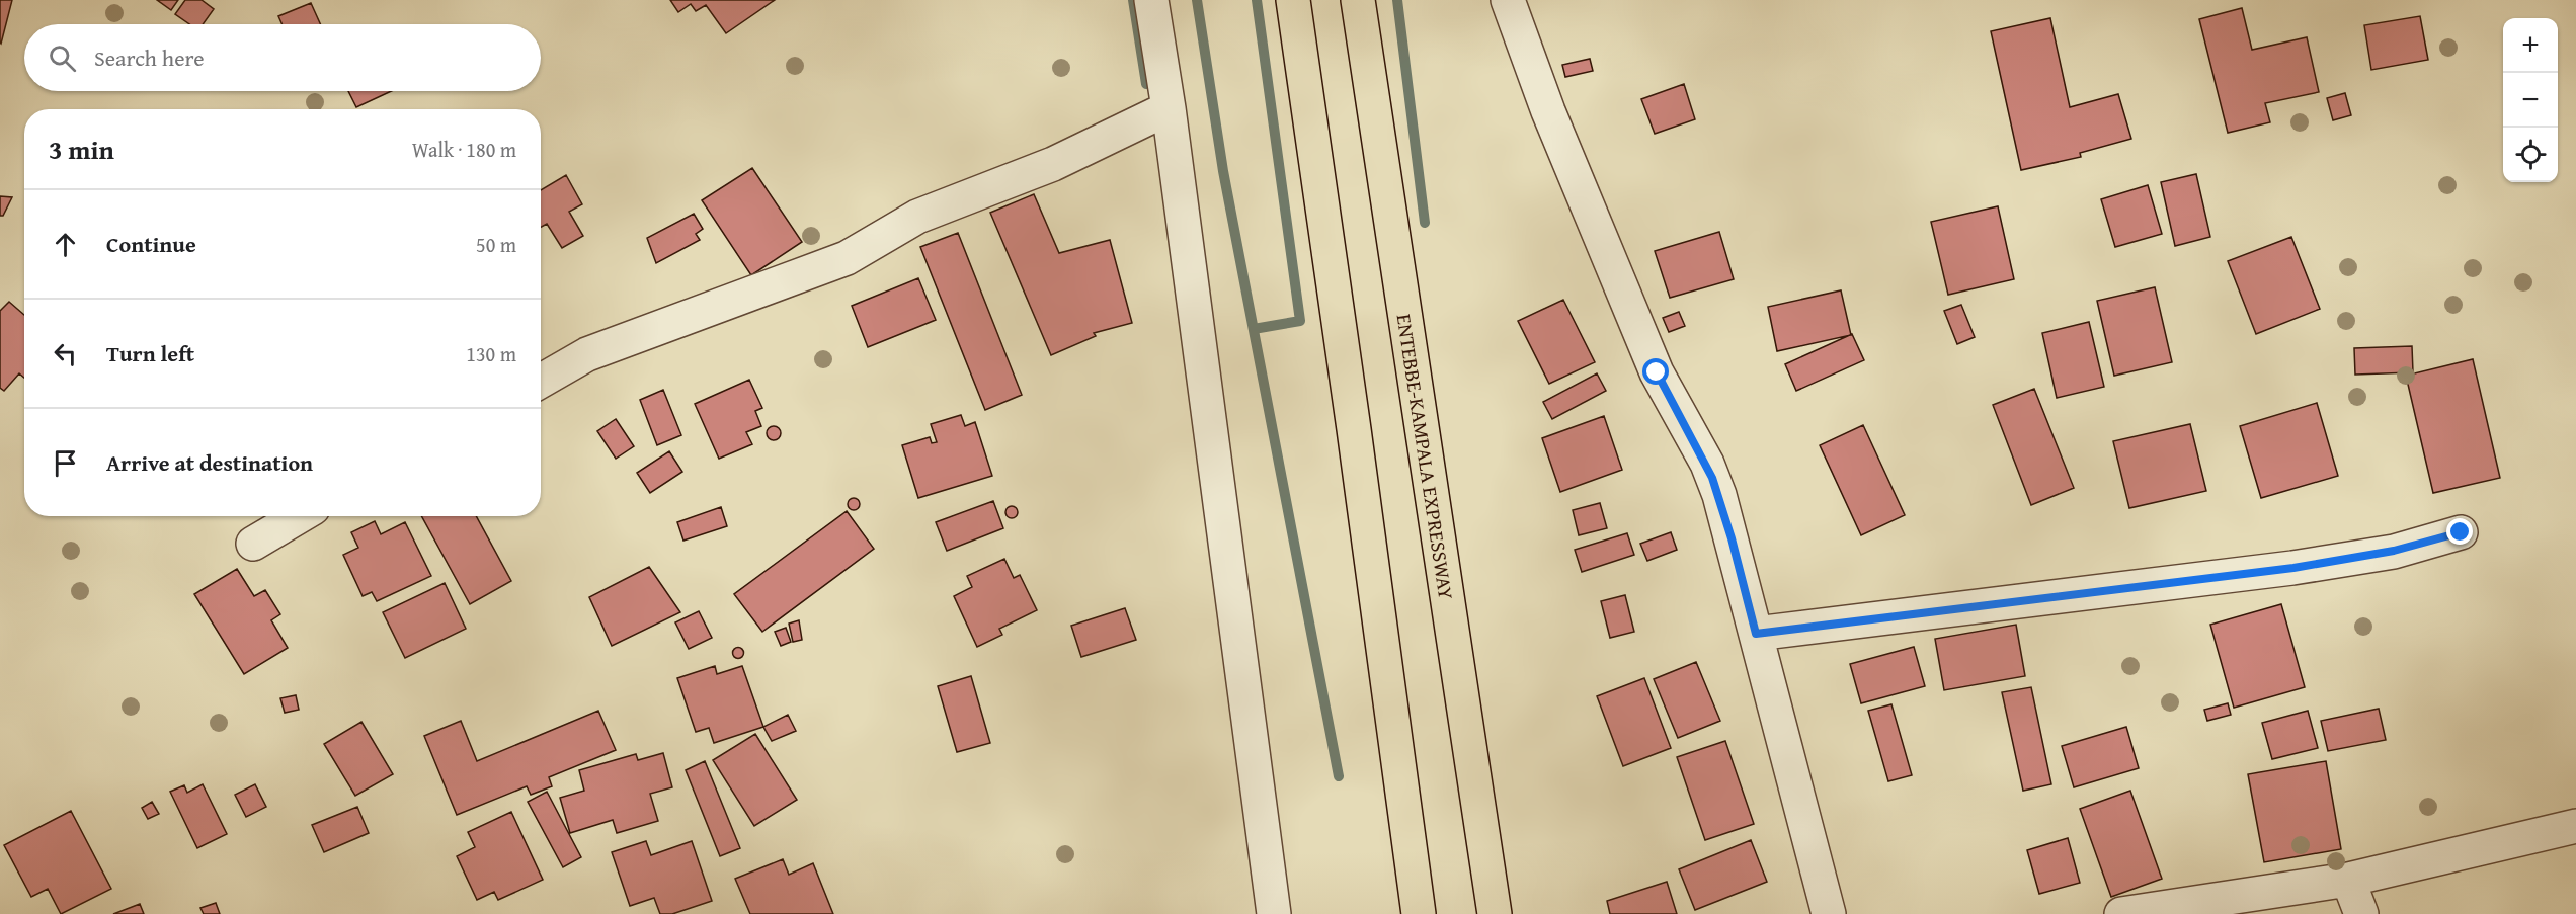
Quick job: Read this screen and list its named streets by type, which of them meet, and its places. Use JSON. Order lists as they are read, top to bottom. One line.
{"streets":{"highway":["ENTEBBE-KAMPALA EXPRESSWAY"]},"page":{"map_buttons":["+","−"],"search":"Search here","heading":["3 min","Walk · 180 m"],"list":[["Continue","50 m"],["Turn left","130 m"],"Arrive at destination"]}}
